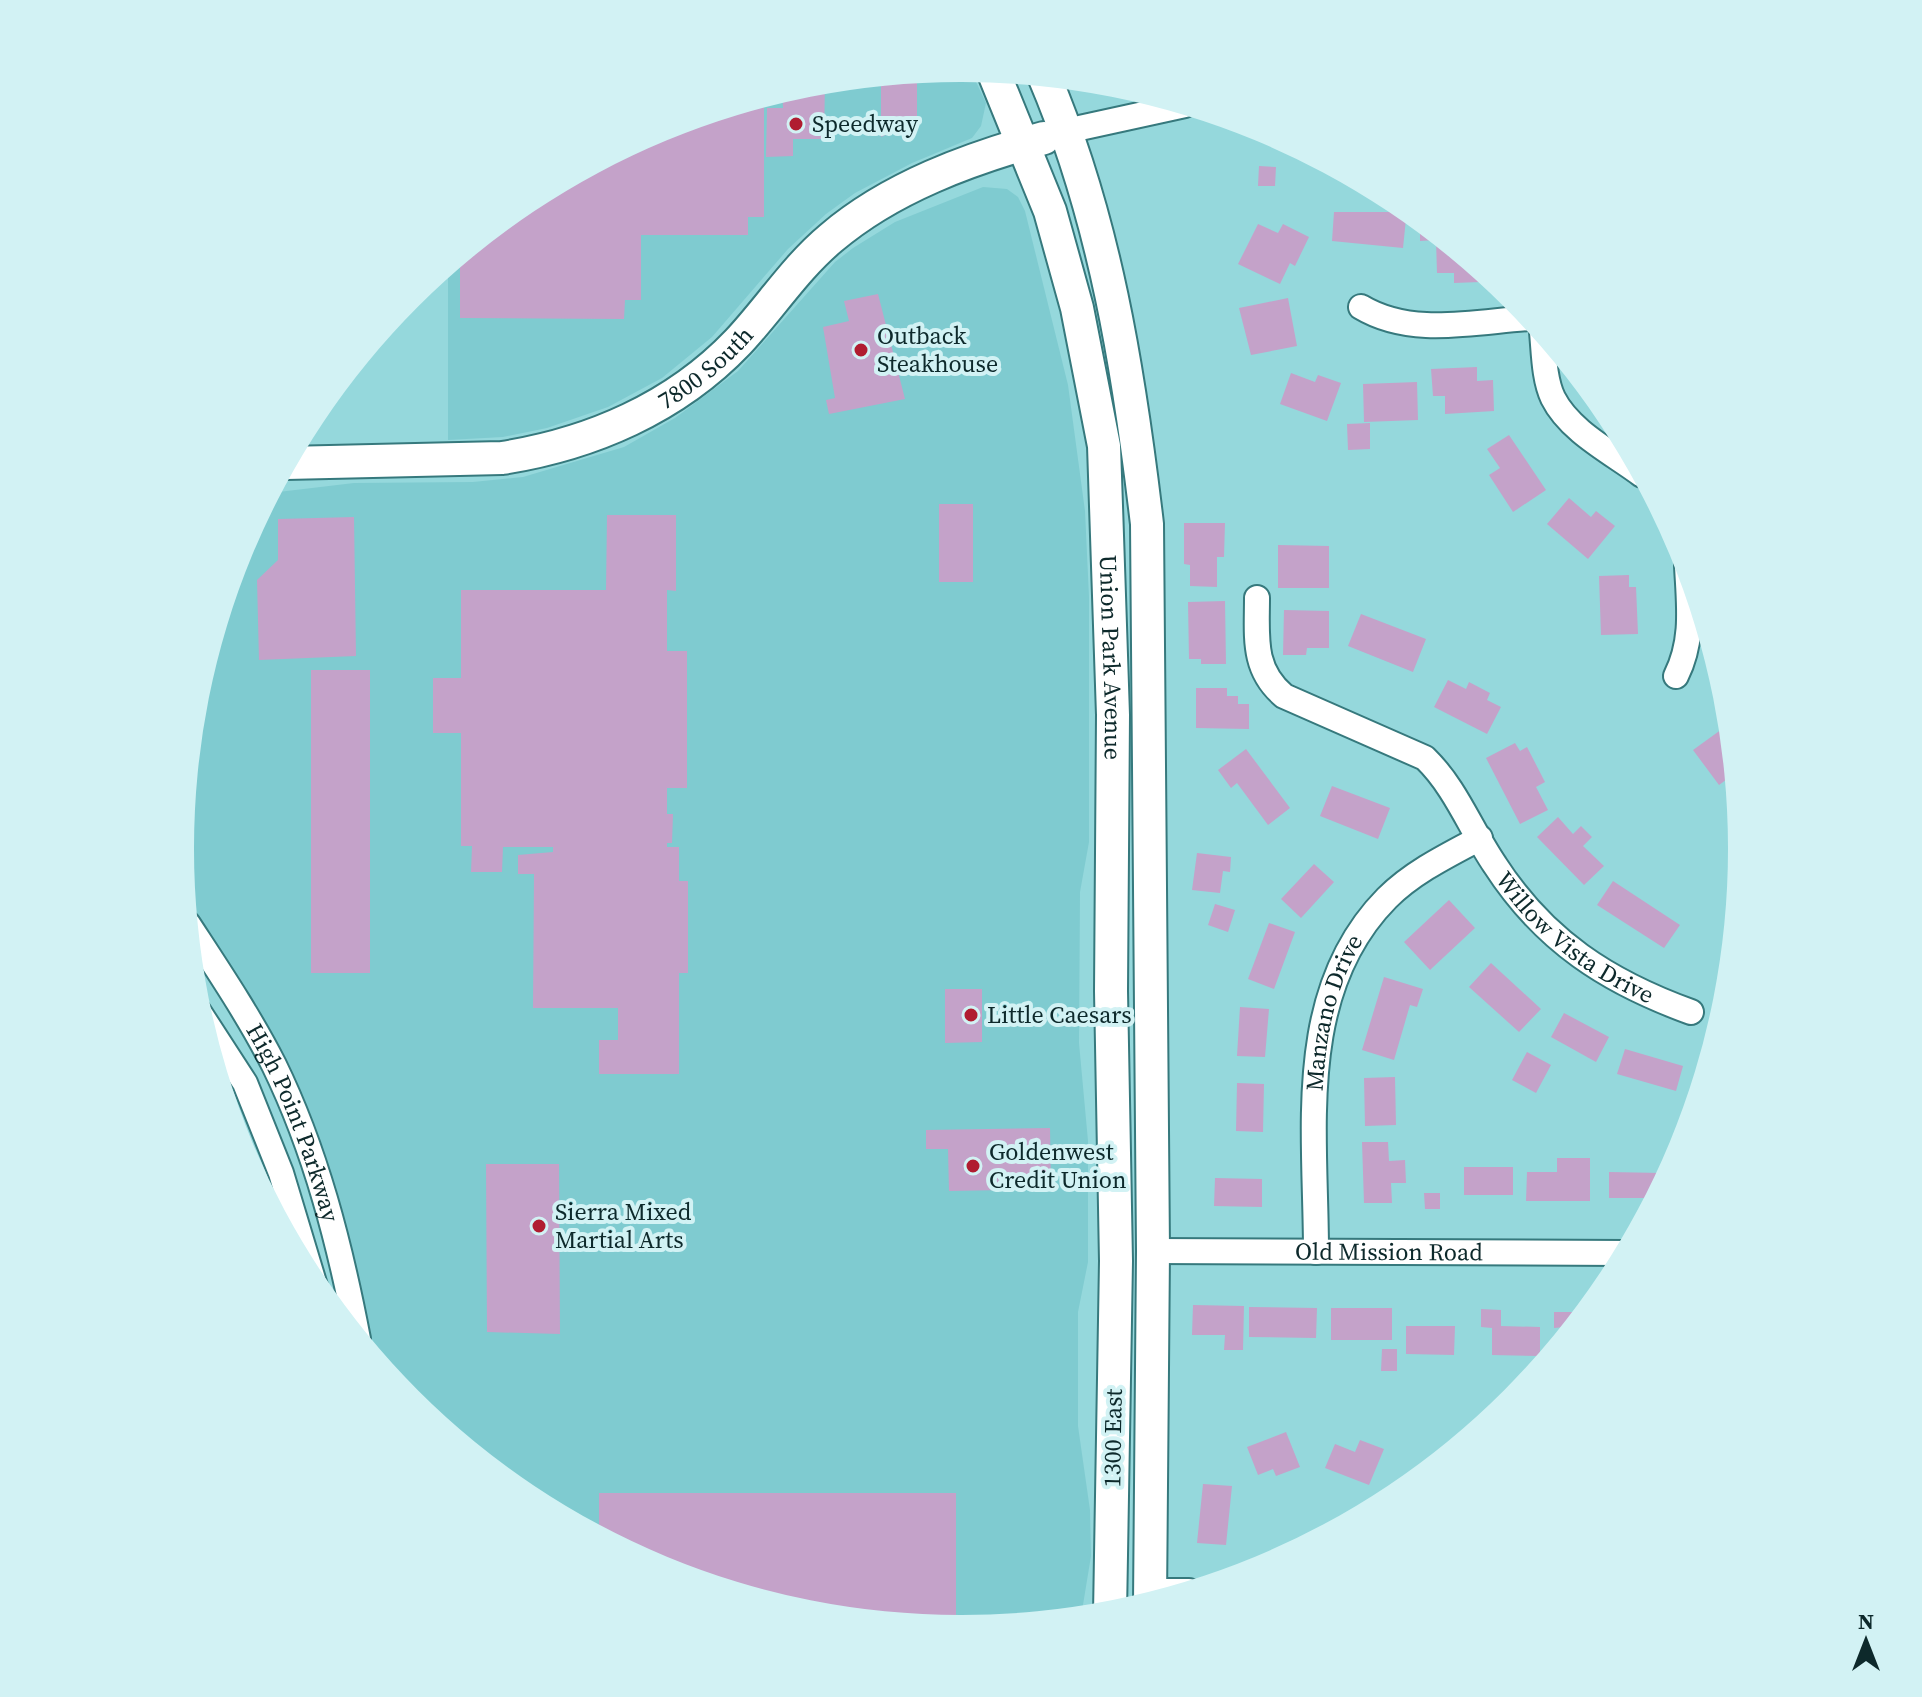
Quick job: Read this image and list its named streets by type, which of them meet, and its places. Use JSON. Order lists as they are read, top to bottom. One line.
{"streets":{"main road":["7800 South","Union Park Avenue","1300 East"],"street":["Willow Vista Drive","Manzano Drive","High Point Parkway","Old Mission Road"]},"crossings":[["7800 South","Union Park Avenue"],["Union Park Avenue","Old Mission Road"],["Union Park Avenue","1300 East"],["Willow Vista Drive","Manzano Drive"],["Manzano Drive","Old Mission Road"],["Old Mission Road","1300 East"]],"places":["Speedway","Outback Steakhouse","Little Caesars","Goldenwest Credit Union","Sierra Mixed Martial Arts"],"north":"top"}
